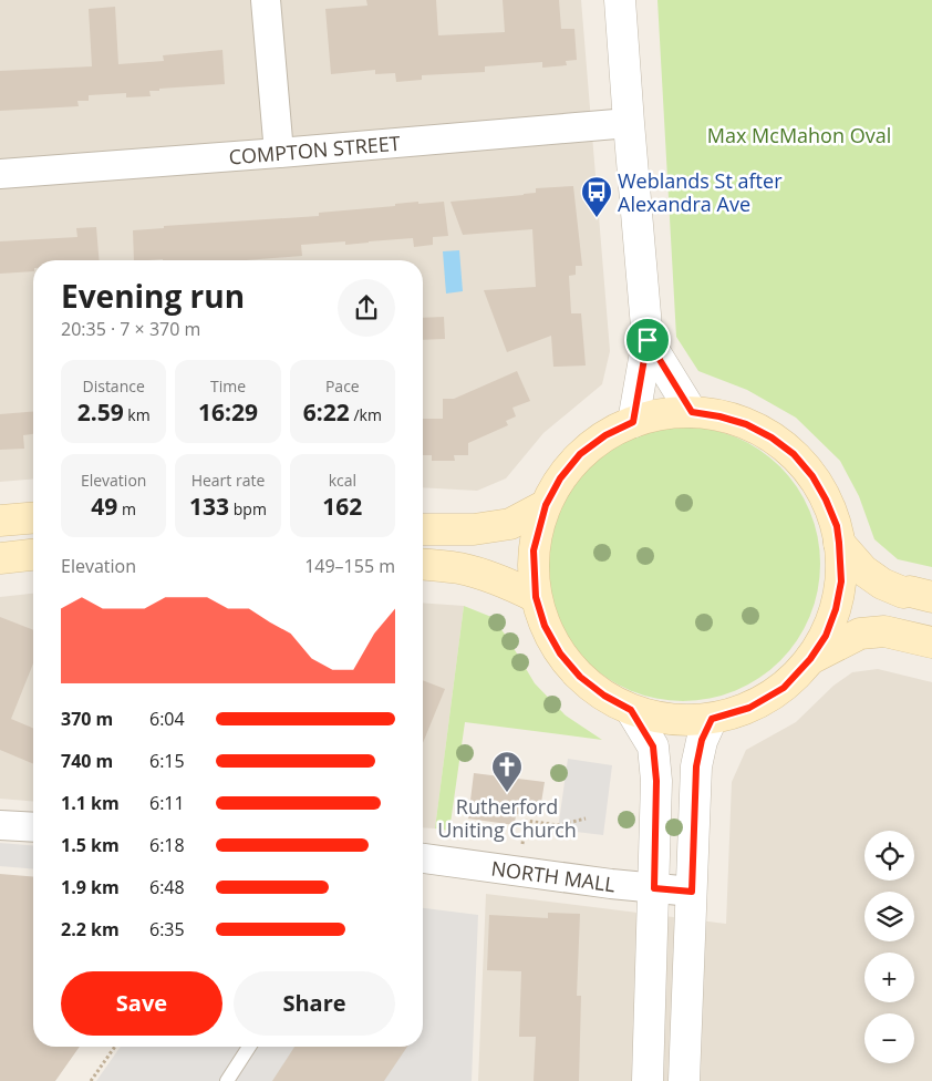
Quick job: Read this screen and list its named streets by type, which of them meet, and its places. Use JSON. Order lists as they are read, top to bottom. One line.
{"streets":{"street":["COMPTON STREET","NORTH MALL"]},"parks":["Max McMahon Oval"],"places":{"bus stop":["Weblands St after Alexandra Ave"],"church":["Rutherford Uniting Church"]},"page":{"heading":["Evening run","20:35 · 7 × 370 m"],"stats":[["Distance","2.59 km"],["Time","16:29"],["Pace","6:22 /km"],["Elevation","49 m"],["Heart rate","133 bpm"],["kcal","162"]],"chart":["Elevation","149–155 m"],"list":[{"name":"370 m","note":"6:04"},{"name":"740 m","note":"6:15"},{"name":"1.1 km","note":"6:11"},{"name":"1.5 km","note":"6:18"},{"name":"1.9 km","note":"6:48"},{"name":"2.2 km","note":"6:35"}],"map_buttons":["+","−"],"buttons":["Save","Share"]}}
